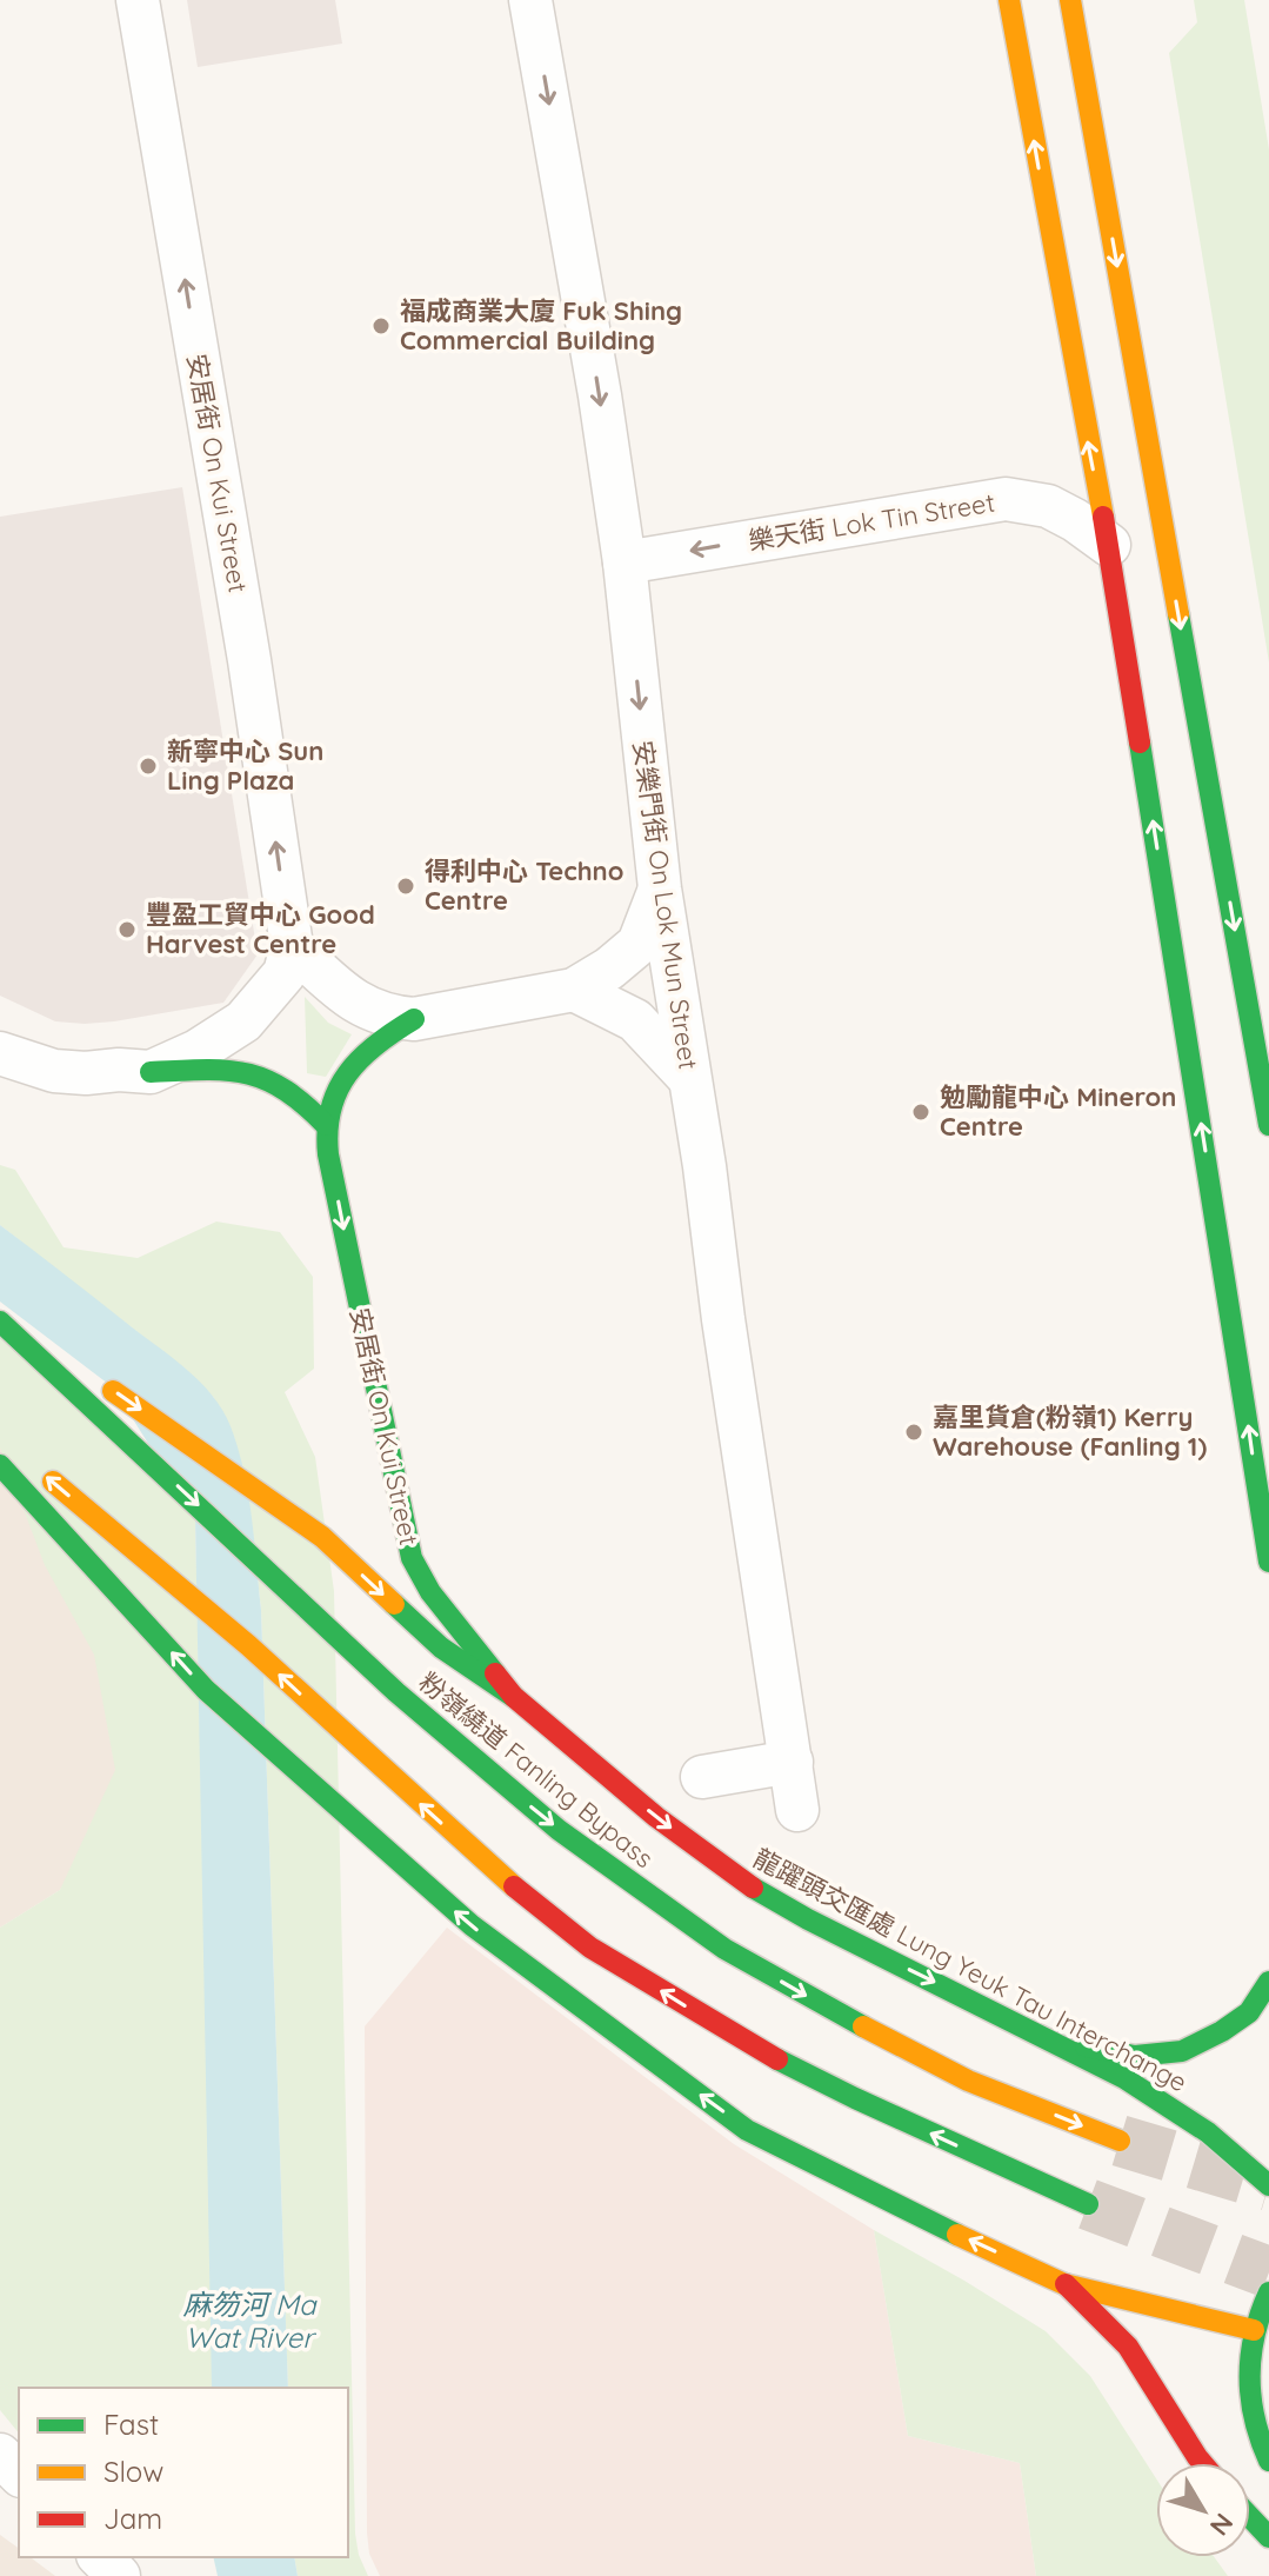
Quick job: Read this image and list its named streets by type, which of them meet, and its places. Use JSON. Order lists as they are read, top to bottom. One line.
{"streets":{"main road":["安居街 On Kui Street","粉嶺繞道 Fanling Bypass","龍躍頭交匯處 Lung Yeuk Tau Interchange"],"street":["樂天街 Lok Tin Street","安樂門街 On Lok Mun Street"]},"crossings":[["安居街 On Kui Street","龍躍頭交匯處 Lung Yeuk Tau Interchange"],["樂天街 Lok Tin Street","安樂門街 On Lok Mun Street"]],"one_way":["樂天街 Lok Tin Street","安樂門街 On Lok Mun Street"],"water":["麻笏河 Ma Wat River"],"places":["福成商業大廈 Fuk Shing Commercial Building","新寧中心 Sun Ling Plaza","得利中心 Techno Centre","豐盈工貿中心 Good Harvest Centre","勉勵龍中心 Mineron Centre","嘉里貨倉(粉嶺1) Kerry Warehouse (Fanling 1)"],"legend":["Fast","Slow","Jam"],"north":"bottom right"}
